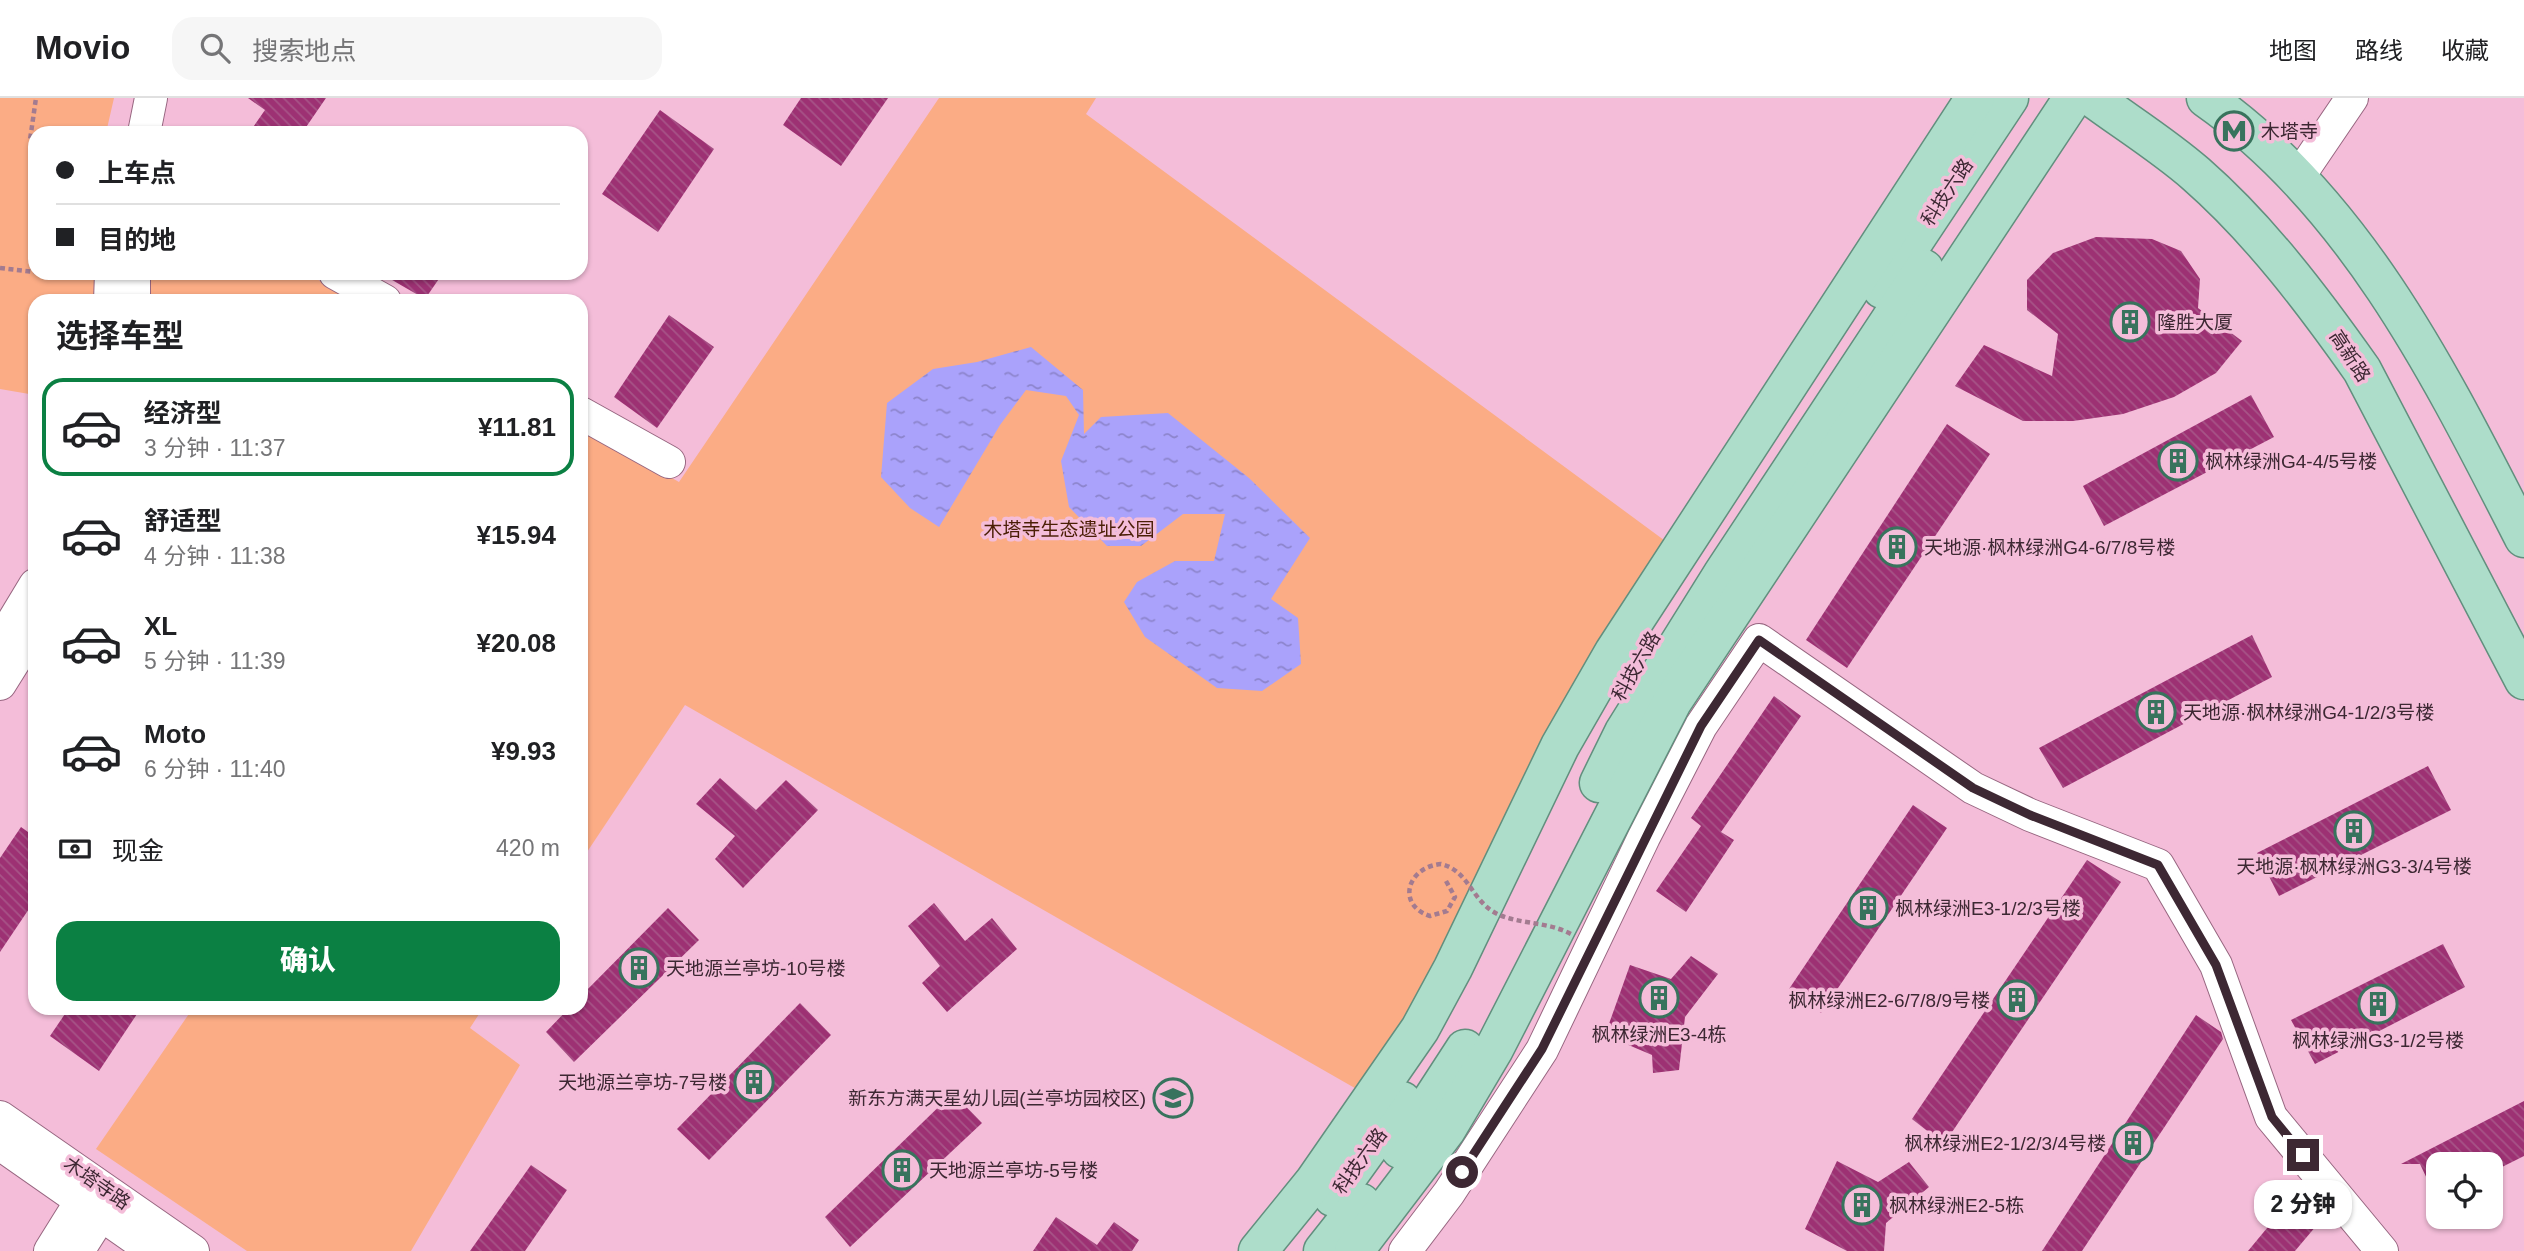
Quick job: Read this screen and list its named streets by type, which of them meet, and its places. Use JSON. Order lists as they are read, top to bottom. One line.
{"streets":{"main road":["科技六路","高新路"],"street":["木塔寺路"]},"parks":["木塔寺生态遗址公园"],"places":{"metro station":["木塔寺"],"building":["隆胜大厦","枫林绿洲G4-4/5号楼","天地源·枫林绿洲G4-6/7/8号楼","天地源·枫林绿洲G4-1/2/3号楼","天地源·枫林绿洲G3-3/4号楼","枫林绿洲E3-1/2/3号楼","天地源兰亭坊-10号楼","枫林绿洲E3-4栋","枫林绿洲E2-6/7/8/9号楼","枫林绿洲G3-1/2号楼","天地源兰亭坊-7号楼","枫林绿洲E2-1/2/3/4号楼","天地源兰亭坊-5号楼","枫林绿洲E2-5栋"],"school or university":["新东方满天星幼儿园(兰亭坊园校区)"]},"page":{"header":"Movio","search":"搜索地点","nav":["地图","路线","收藏"],"banner":["上车点","目的地"],"heading":"选择车型","list":[{"name":"经济型","note":"3 分钟 · 11:37","value":"¥11.81"},{"name":"舒适型","note":"4 分钟 · 11:38","value":"¥15.94"},{"name":"XL","note":"5 分钟 · 11:39","value":"¥20.08"},{"name":"Moto","note":"6 分钟 · 11:40","value":"¥9.93"}],"pay":["现金","420 m"],"buttons":"确认","bubble":"2 分钟"}}
